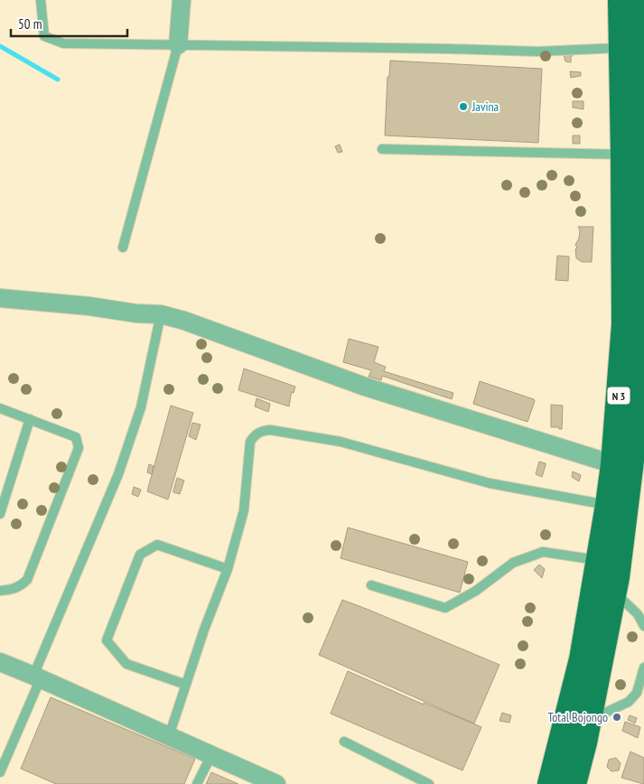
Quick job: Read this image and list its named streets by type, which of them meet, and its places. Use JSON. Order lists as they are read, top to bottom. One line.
{"streets":{"highway":["N 3"]},"places":["Javina","Total Bojongo"],"scale_bar":"50 m"}
